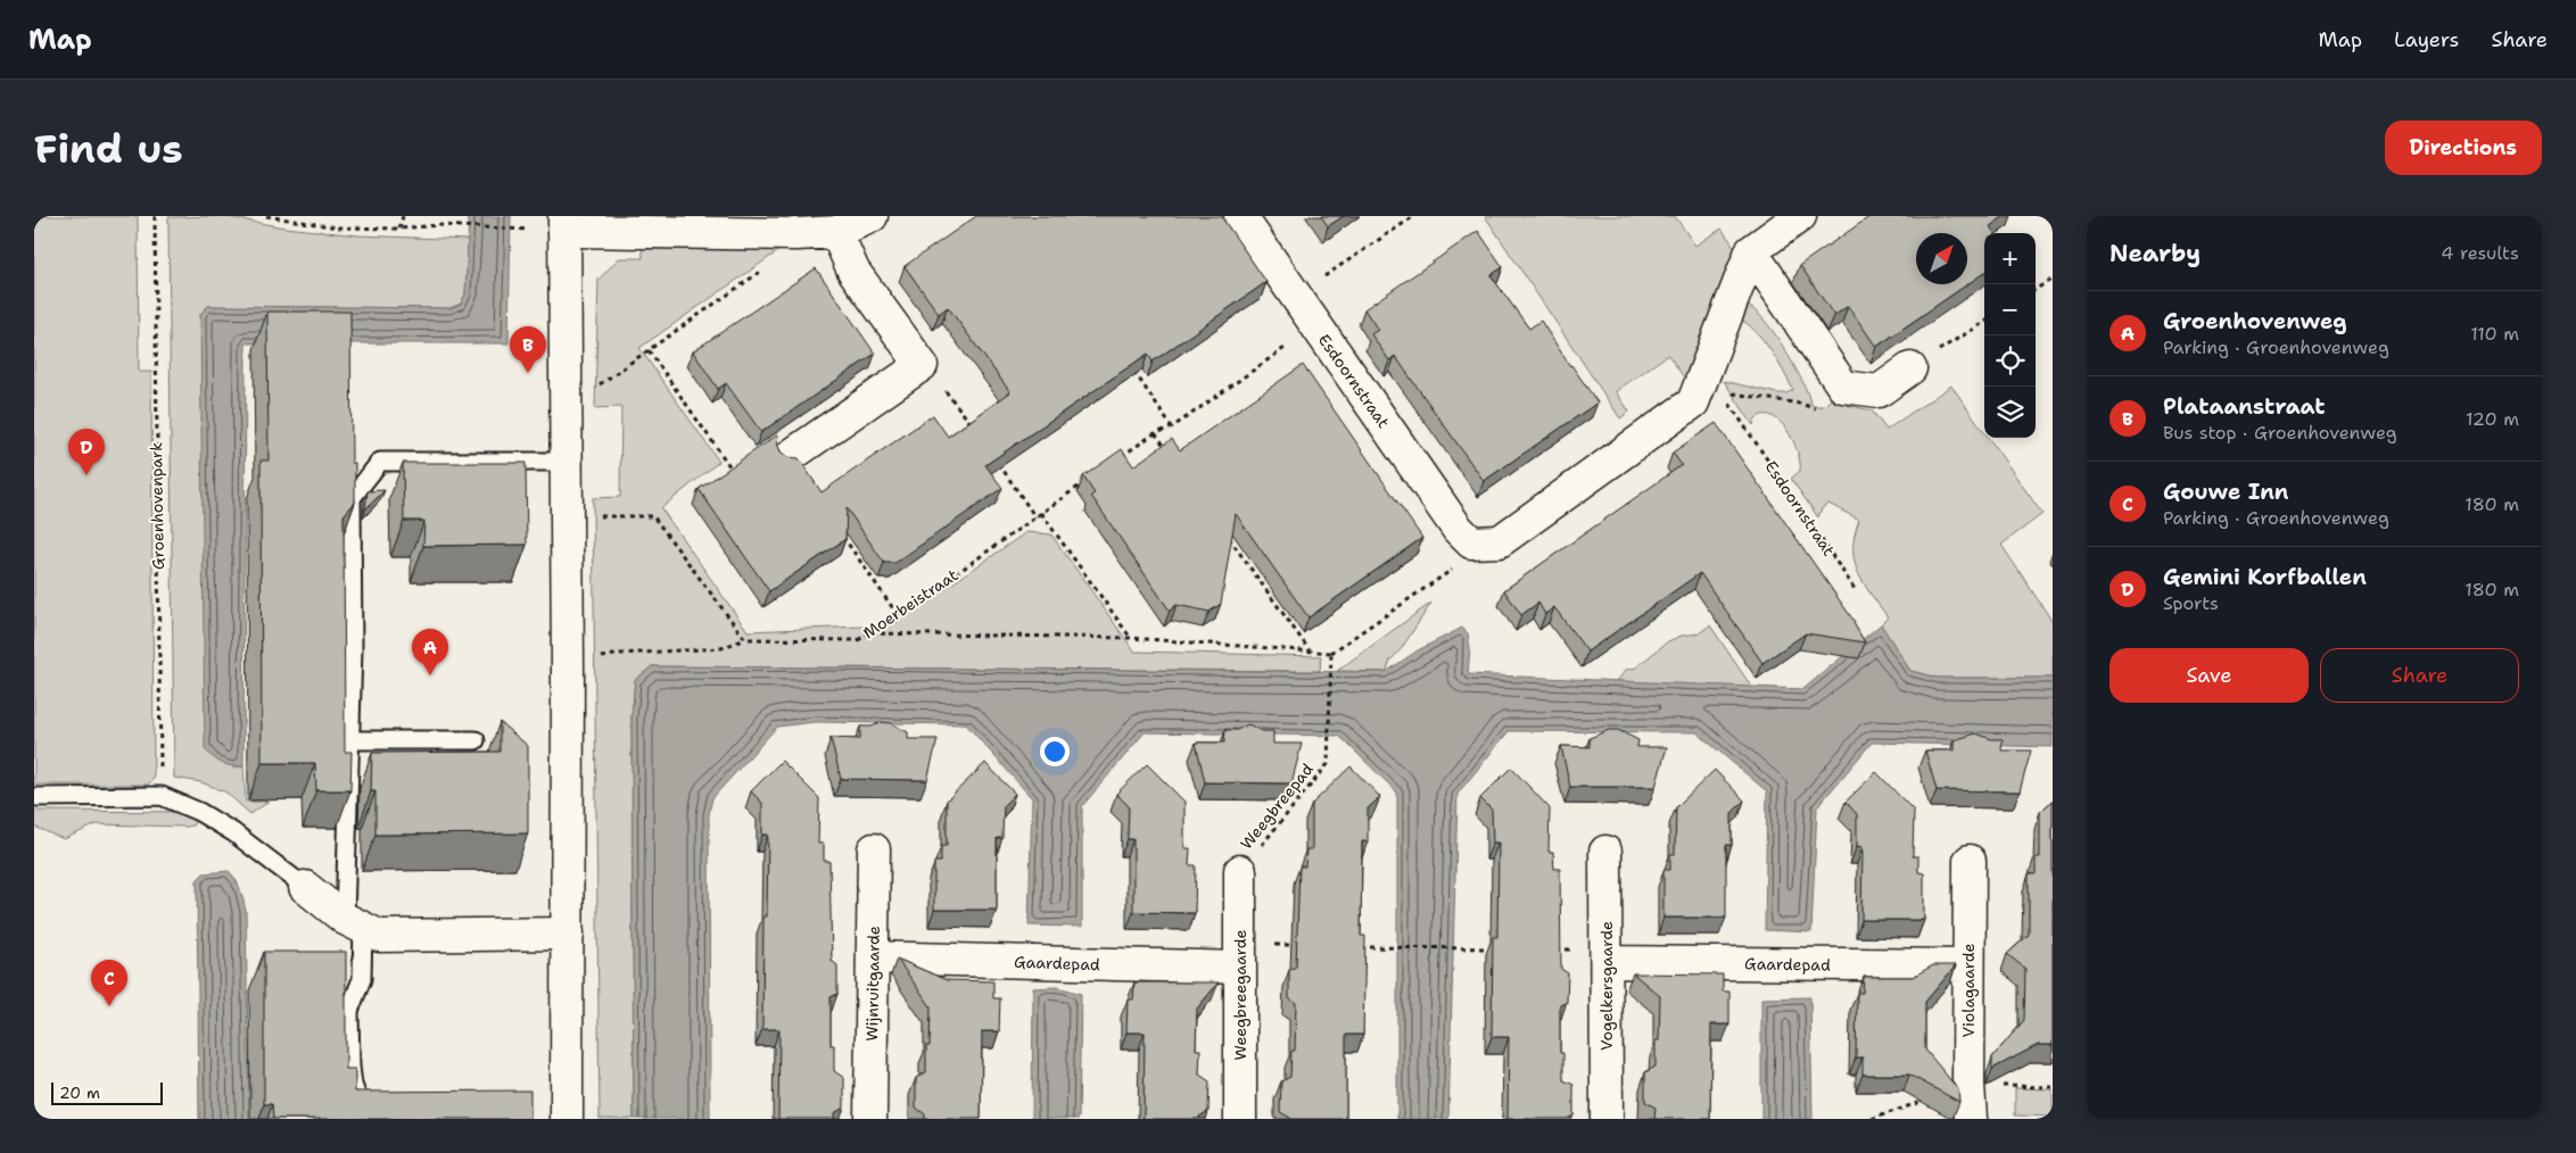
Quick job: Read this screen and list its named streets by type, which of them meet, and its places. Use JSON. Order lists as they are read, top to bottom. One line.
{"streets":{"street":["Esdoornstraat","Gaardepad","Wijnruitgaarde","Vogelkersgaarde","Violagaarde","Weegbreegaarde"],"path":["Groenhovenpark","Moerbeistraat","Weegbreepad"]},"crossings":[["Weegbreepad","Weegbreegaarde"],["Gaardepad","Wijnruitgaarde"],["Gaardepad","Vogelkersgaarde"],["Gaardepad","Violagaarde"],["Gaardepad","Weegbreegaarde"]],"scale_bar":"20 m","north":"top right","page":{"header":"Map","nav":["Map","Layers","Share"],"buttons":["Directions",["Save","Share"]],"title":"Find us","heading":["Nearby","4 results"],"map_buttons":["+","−"],"list":[{"mark":"A","name":"Groenhovenweg","note":"Parking · Groenhovenweg","value":"110 m"},{"mark":"B","name":"Plataanstraat","note":"Bus stop · Groenhovenweg","value":"120 m"},{"mark":"C","name":"Gouwe Inn","note":"Parking · Groenhovenweg","value":"180 m"},{"mark":"D","name":"Gemini Korfballen","note":"Sports","value":"180 m"}],"pins":["B","D","A","C"],"scale":"20 m"}}
